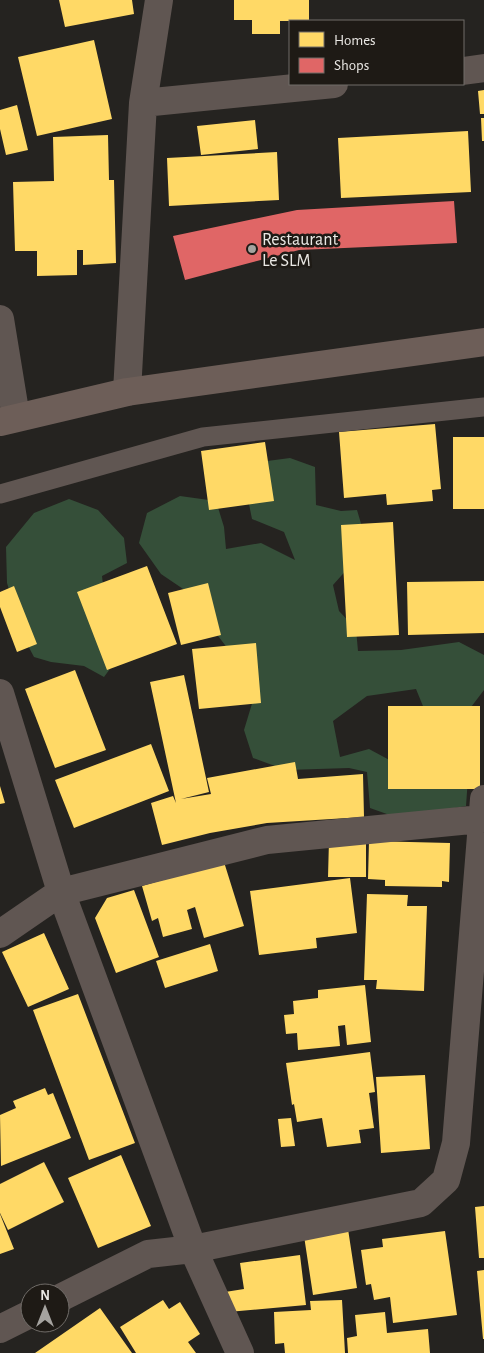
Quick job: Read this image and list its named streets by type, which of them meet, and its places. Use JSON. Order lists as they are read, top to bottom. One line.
{"places":["Restaurant Le SLM"],"legend":["Homes","Shops"],"north":"top"}
